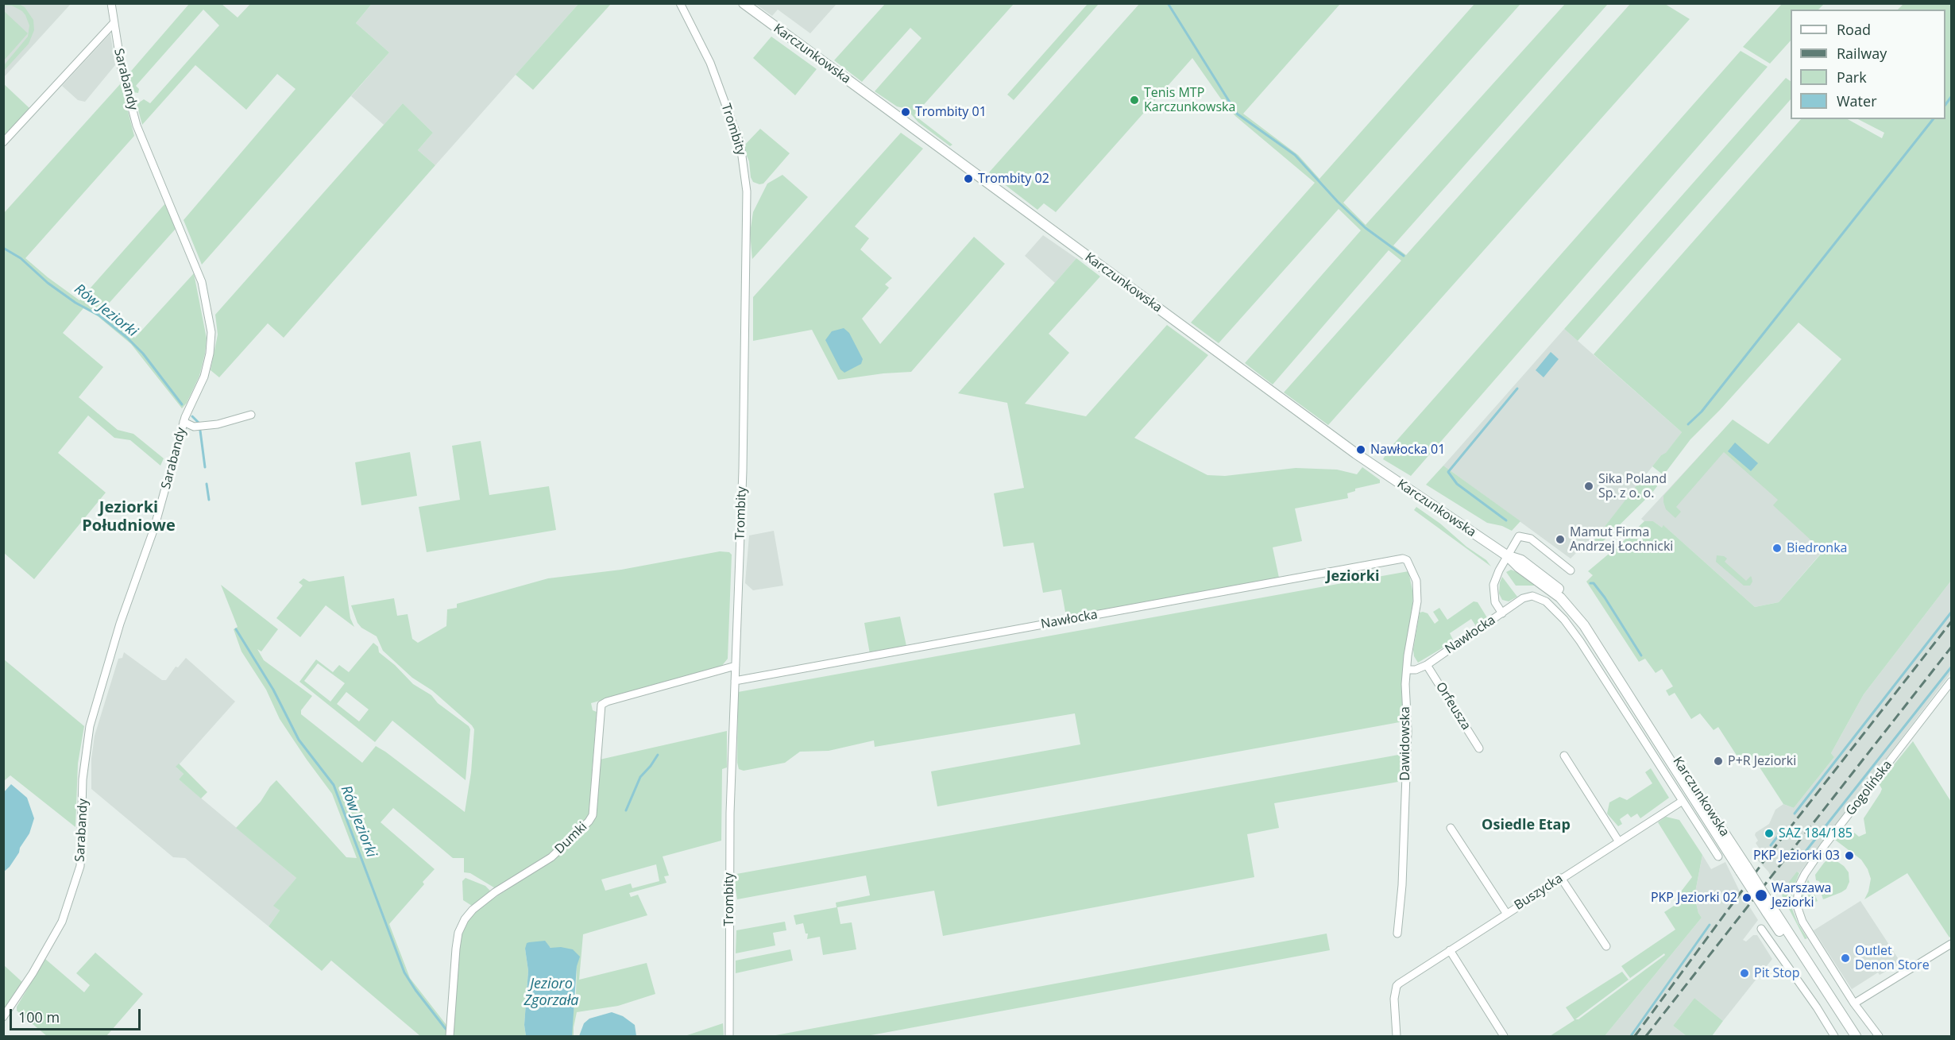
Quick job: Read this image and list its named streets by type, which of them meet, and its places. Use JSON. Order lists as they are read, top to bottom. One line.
{"streets":{"street":["Karczunkowska","Sarabandy","Trombity","Nawłocka","Orfeusza","Dawidowska","Gogolińska","Dumki","Buszycka"]},"crossings":[["Karczunkowska","Nawłocka"],["Karczunkowska","Buszycka"],["Trombity","Nawłocka"],["Trombity","Dumki"],["Nawłocka","Orfeusza"],["Nawłocka","Dawidowska"]],"districts":["Jeziorki Południowe","Jeziorki","Osiedle Etap"],"water":["Rów Jeziorki","Jezioro Zgorzała"],"places":["Tenis MTP Karczunkowska","Trombity 01","Trombity 02","Nawłocka 01","Sika Poland Sp. z o. o.","Mamut Firma Andrzej Łochnicki","Biedronka","P+R Jeziorki","SAZ 184/185","PKP Jeziorki 03","Warszawa Jeziorki","PKP Jeziorki 02","Outlet Denon Store","Pit Stop"],"legend":["Road","Railway","Park","Water"],"scale_bar":"100 m"}
